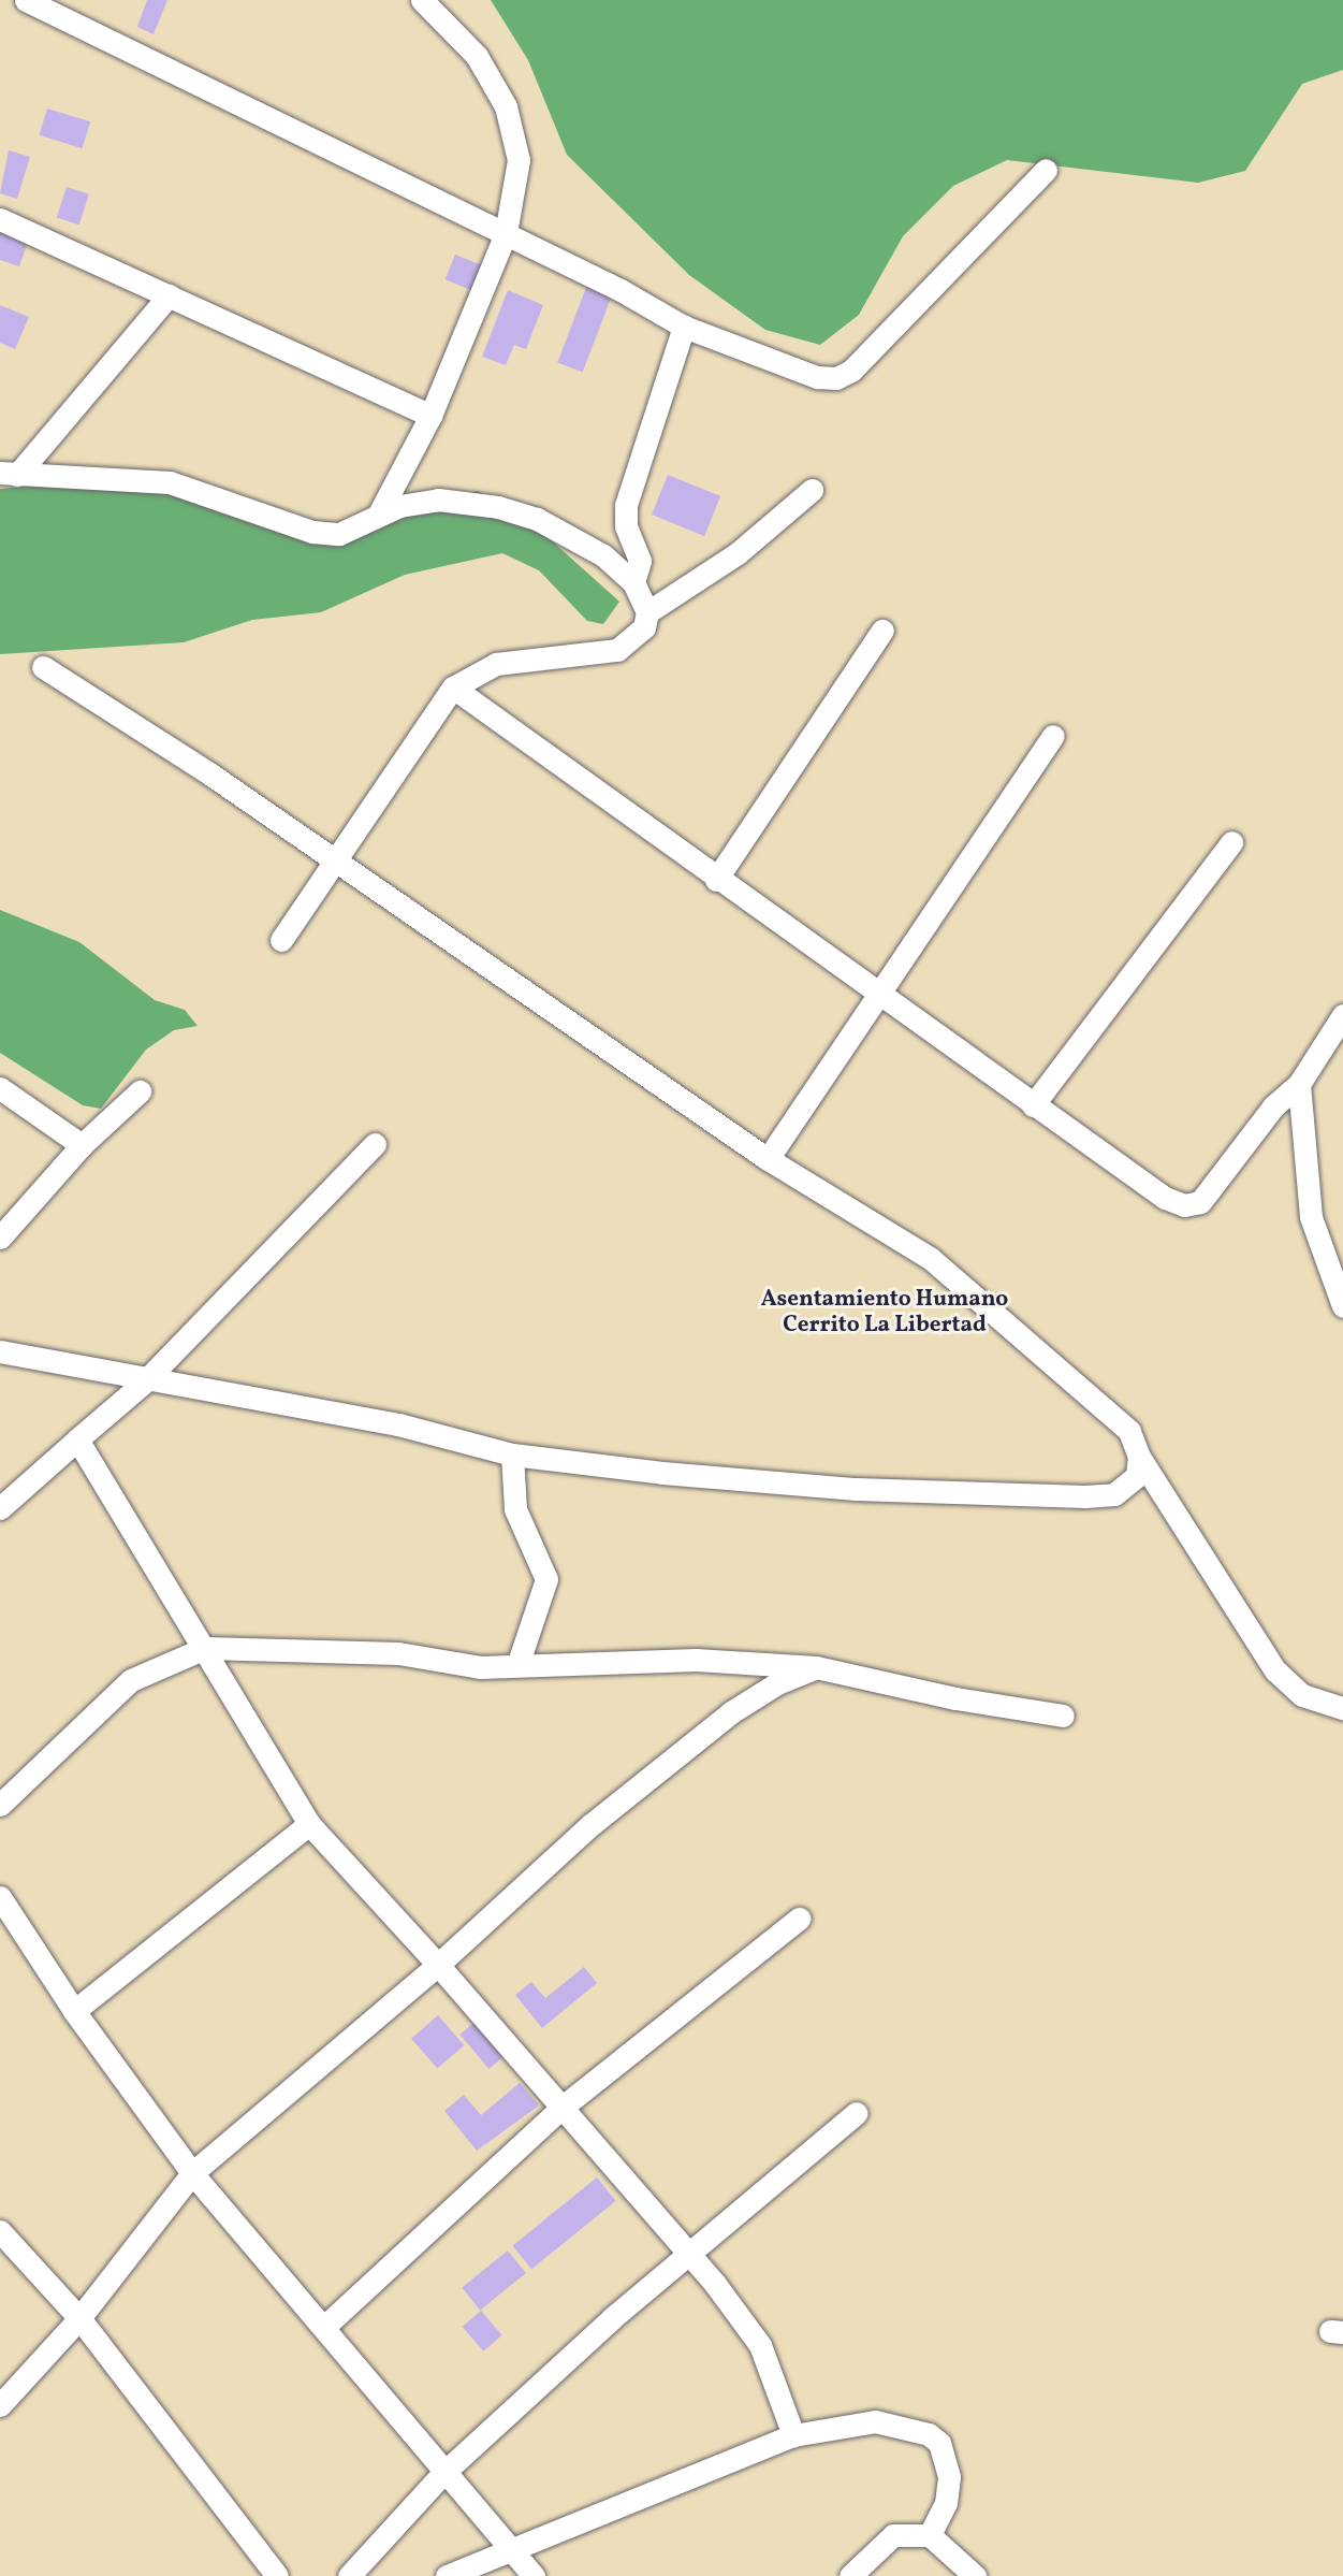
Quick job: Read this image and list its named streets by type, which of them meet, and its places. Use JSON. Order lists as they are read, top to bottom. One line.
{"districts":["Asentamiento Humano Cerrito La Libertad"]}
